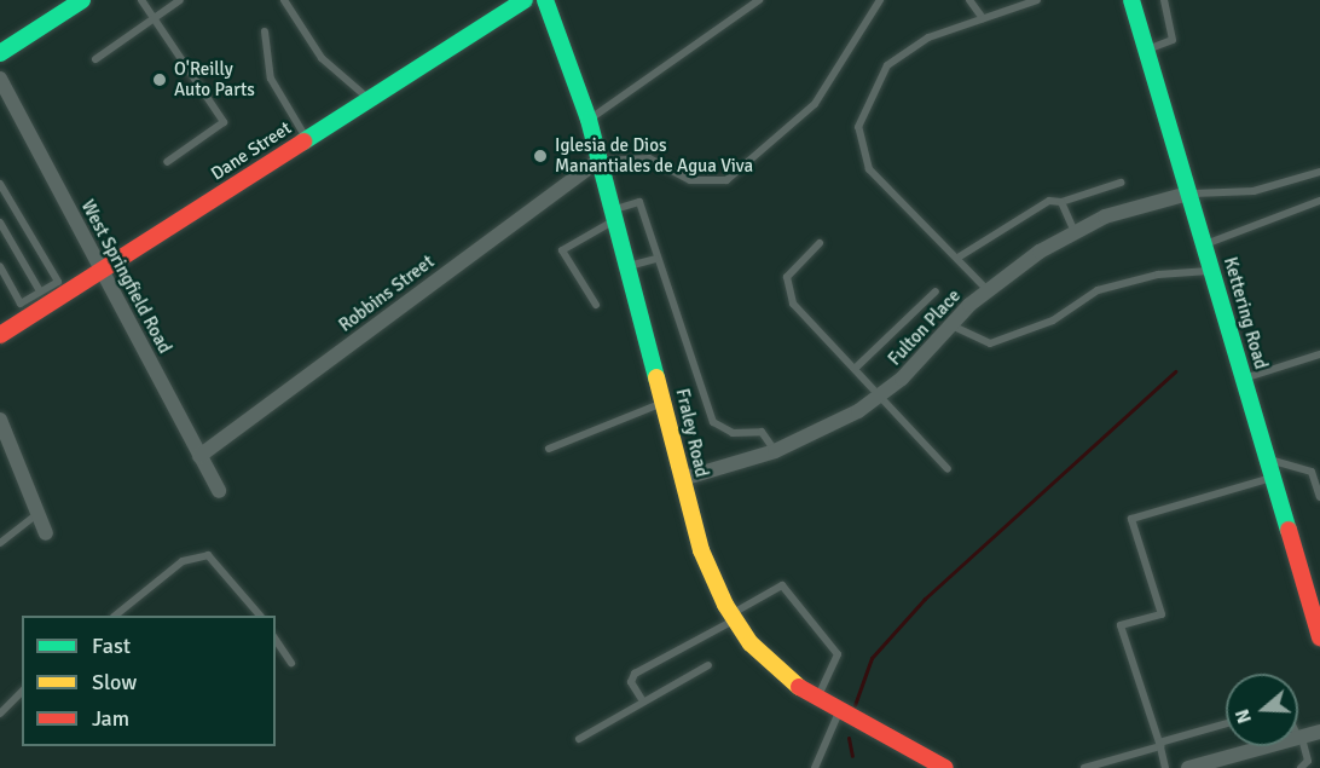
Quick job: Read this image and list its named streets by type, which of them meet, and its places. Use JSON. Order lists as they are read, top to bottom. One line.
{"streets":{"street":["Dane Street","West Springfield Road","Robbins Street","Kettering Road","Fulton Place","Fraley Road"]},"crossings":[["Dane Street","West Springfield Road"],["West Springfield Road","Robbins Street"],["Robbins Street","Fraley Road"],["Kettering Road","Fulton Place"],["Fulton Place","Fraley Road"]],"places":["O'Reilly Auto Parts","Iglesia de Dios Manantiales de Agua Viva"],"legend":["Fast","Slow","Jam"],"north":"left"}
